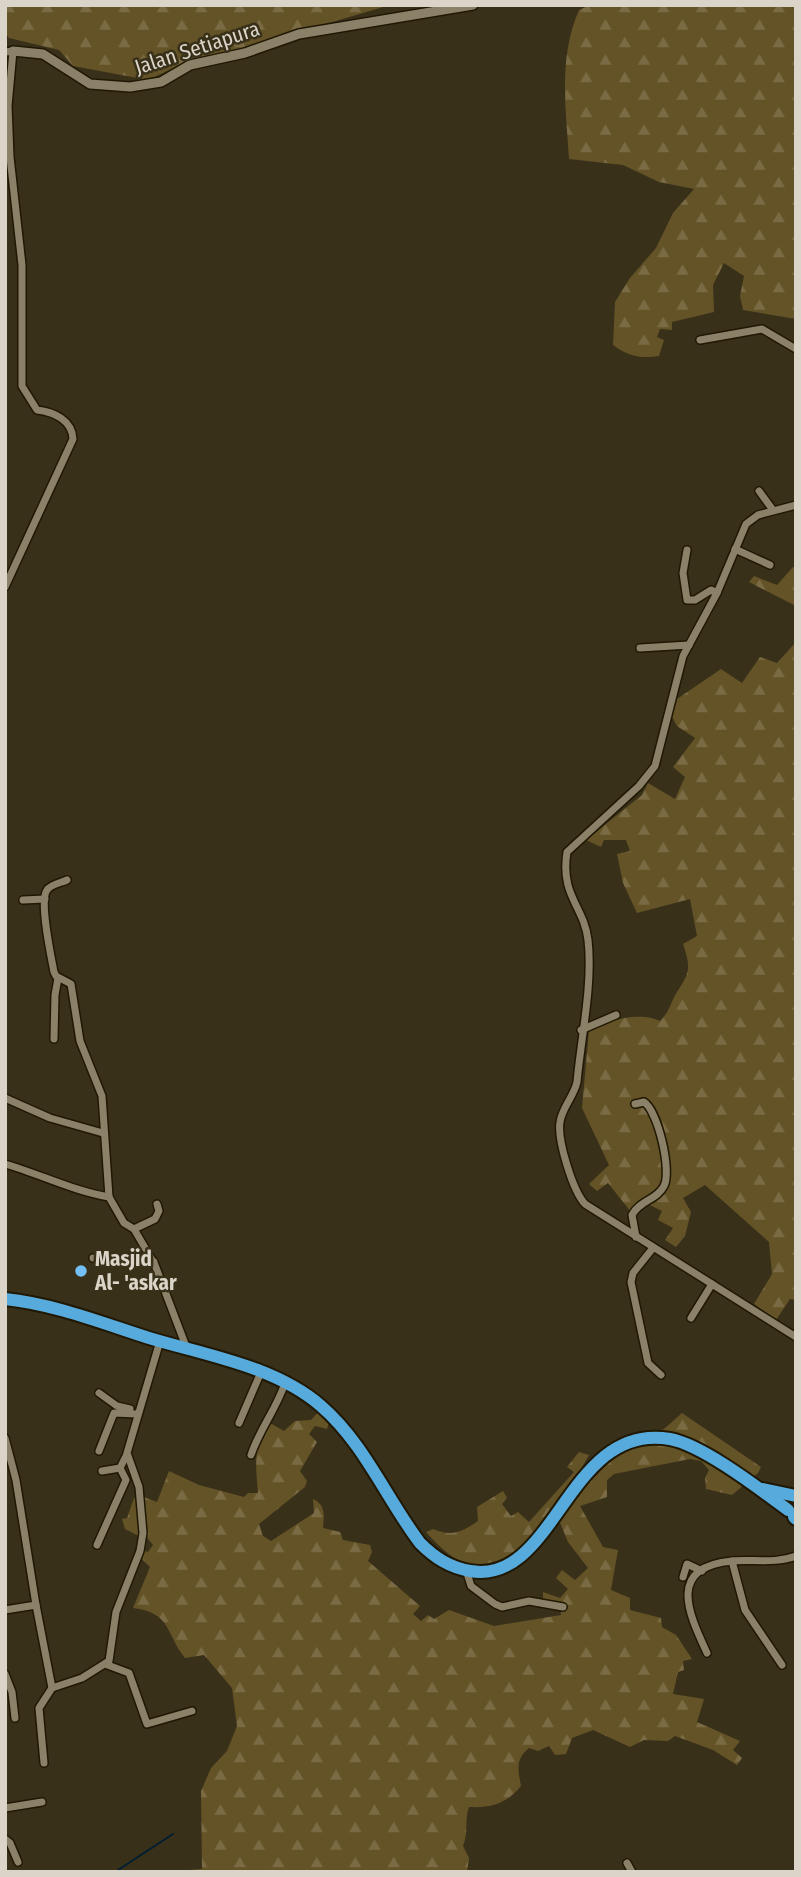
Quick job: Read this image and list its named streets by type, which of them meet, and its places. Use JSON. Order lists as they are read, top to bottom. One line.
{"streets":{"street":["Jalan Setiapura"]},"places":["Masjid Al- 'askar"]}
